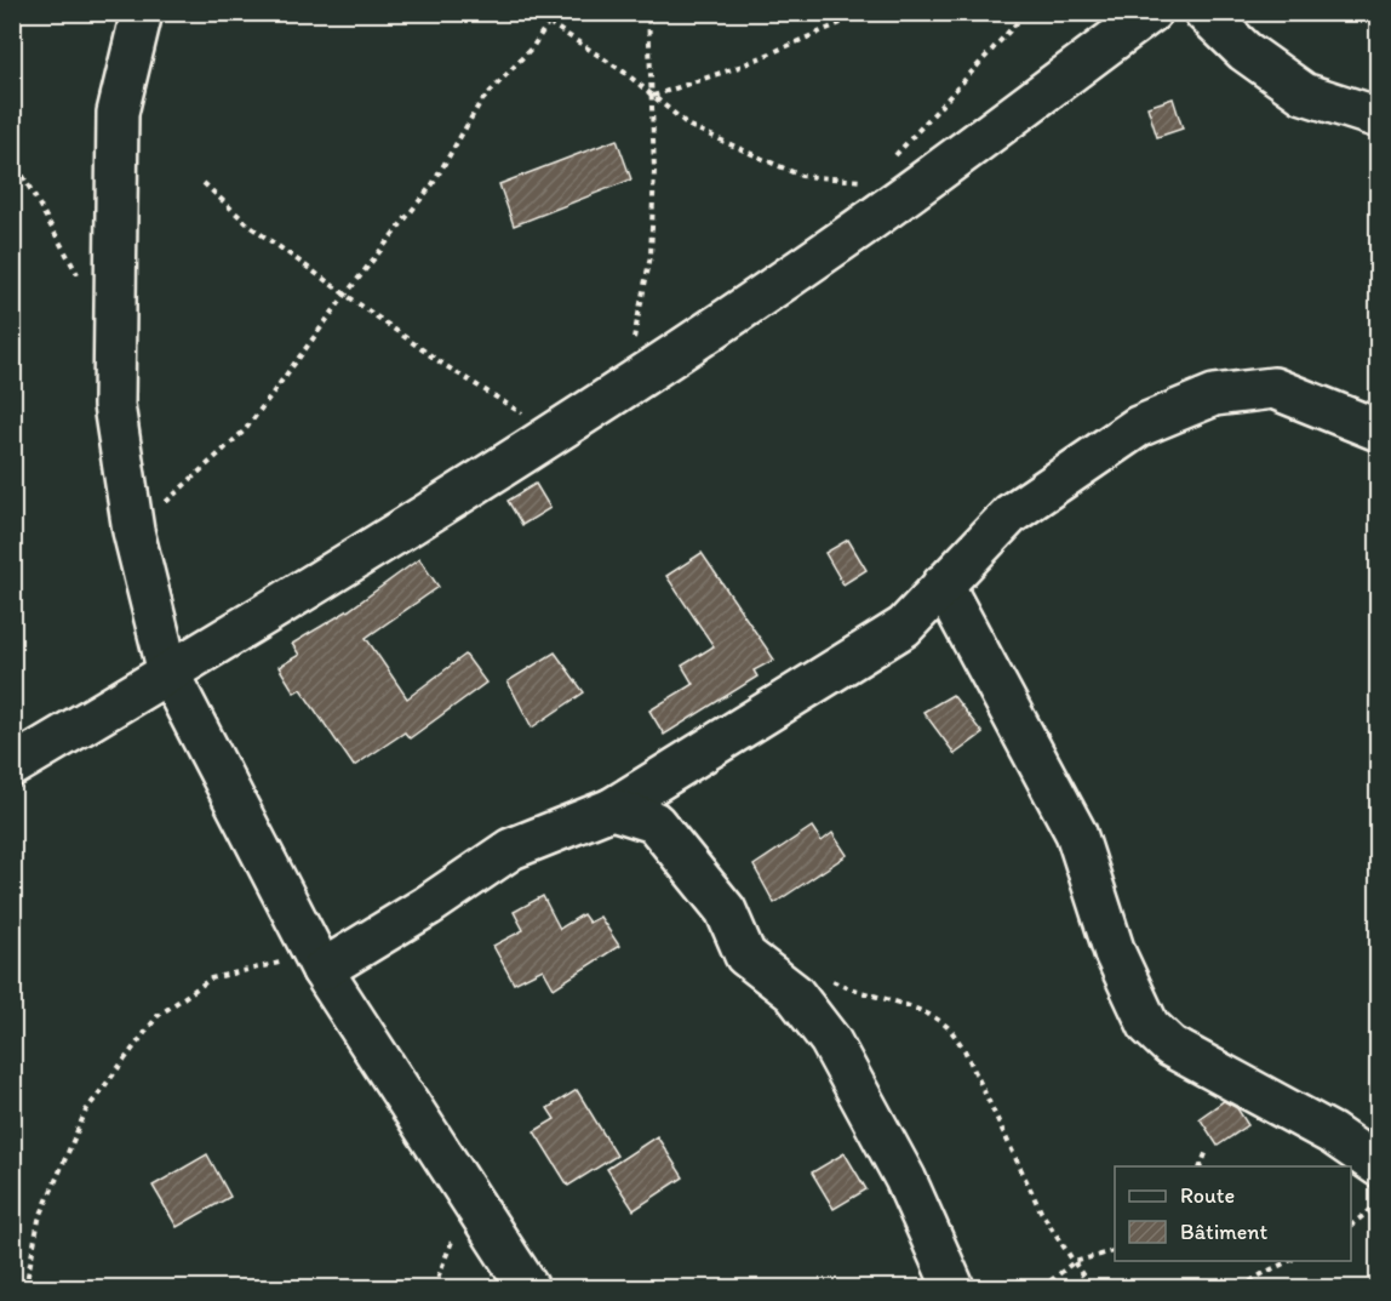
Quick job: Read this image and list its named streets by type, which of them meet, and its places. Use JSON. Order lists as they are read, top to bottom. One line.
{"legend":["Route","Bâtiment"]}
